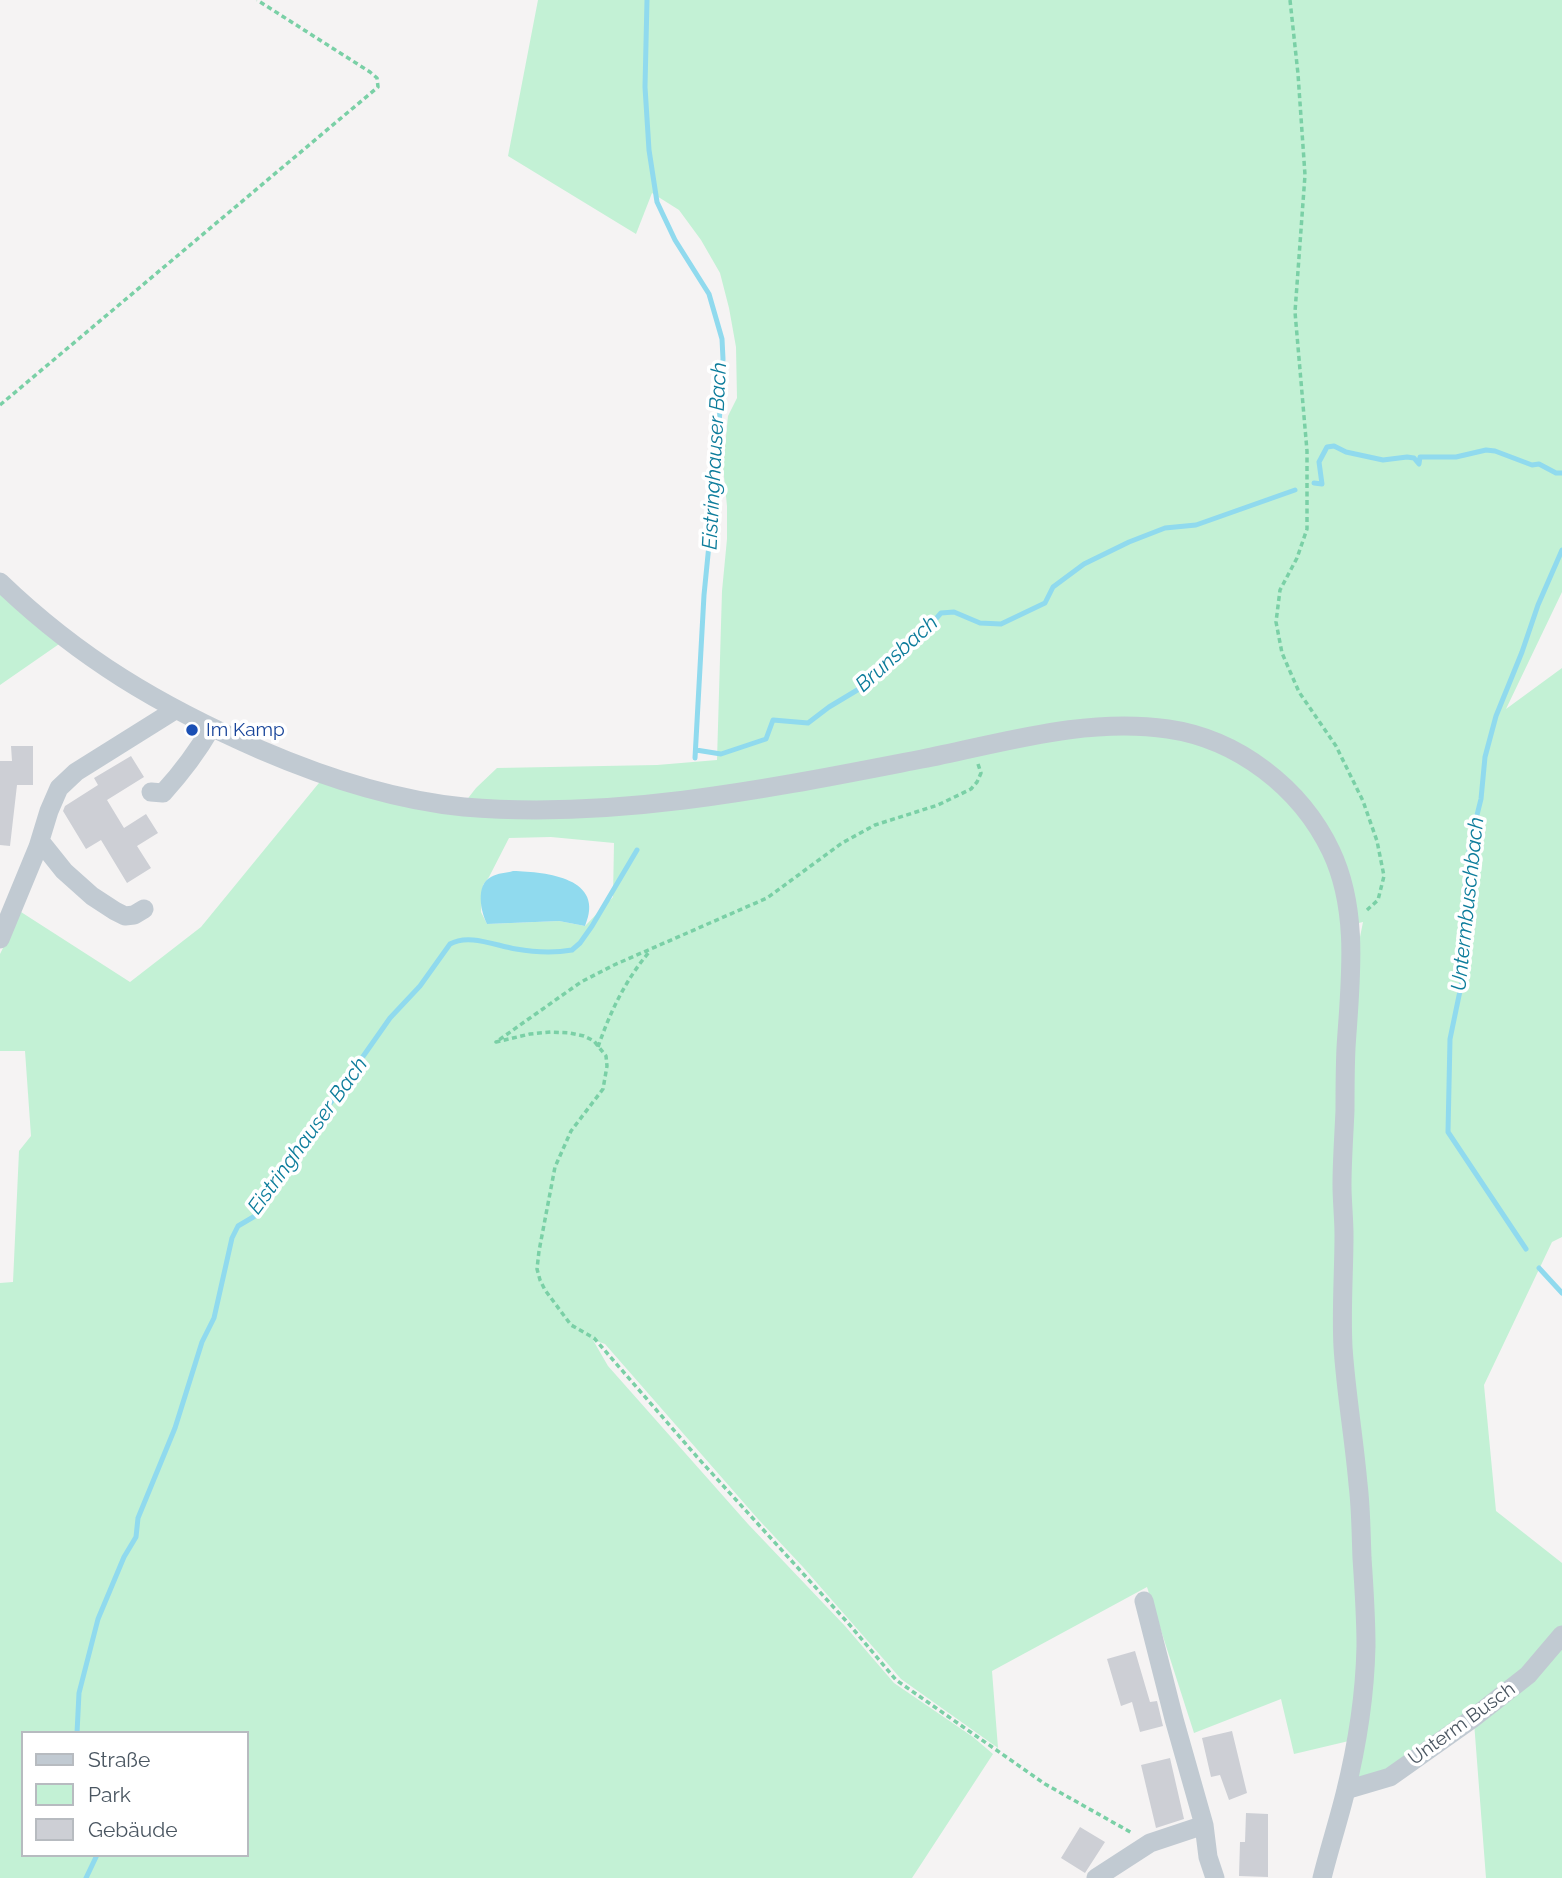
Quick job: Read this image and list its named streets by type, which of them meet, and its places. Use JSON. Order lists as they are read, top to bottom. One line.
{"streets":{"street":["Unterm Busch"]},"water":["Eistringhauser Bach","Brunsbach","Untermbuschbach"],"places":["Im Kamp"],"legend":["Straße","Park","Gebäude"]}
